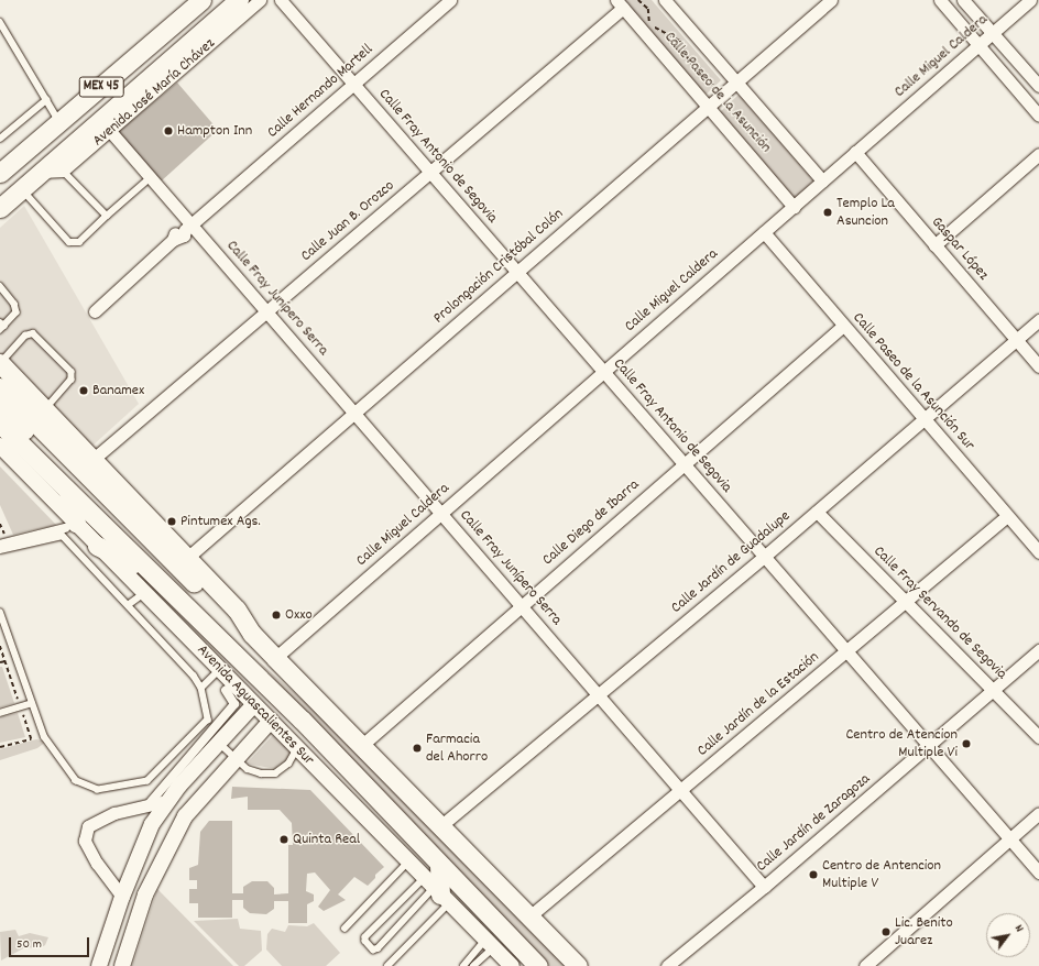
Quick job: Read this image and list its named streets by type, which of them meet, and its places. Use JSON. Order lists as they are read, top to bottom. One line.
{"streets":{"main road":["MEX 45","Avenida José María Chávez","Avenida Aguascalientes Sur"],"street":["Calle Miguel Caldera","Calle Hernando Martell","Calle Paseo de la Asunción","Calle Fray Antonio de Segovia","Calle Juan B. Orozco","Gaspar López","Prolongación Cristóbal Colón","Calle Fray Junípero Serra","Calle Paseo de la Asunción Sur","Calle Diego de Ibarra","Calle Jardín de Guadalupe","Calle Fray Servando de Segovia","Calle Jardín de la Estación","Calle Jardín de Zaragoza"]},"crossings":[["Calle Miguel Caldera","Calle Paseo de la Asunción"],["Calle Miguel Caldera","Calle Fray Antonio de Segovia"],["Calle Miguel Caldera","Gaspar López"],["Calle Miguel Caldera","Calle Fray Junípero Serra"],["Calle Miguel Caldera","Calle Paseo de la Asunción Sur"],["Calle Hernando Martell","Calle Fray Antonio de Segovia"],["Calle Hernando Martell","Calle Fray Junípero Serra"],["Avenida José María Chávez","Calle Fray Junípero Serra"],["Calle Paseo de la Asunción","Calle Juan B. Orozco"],["Calle Paseo de la Asunción","Prolongación Cristóbal Colón"],["Calle Fray Antonio de Segovia","Calle Juan B. Orozco"],["Calle Fray Antonio de Segovia","Prolongación Cristóbal Colón"],["Calle Fray Antonio de Segovia","Calle Diego de Ibarra"],["Calle Fray Antonio de Segovia","Calle Jardín de Guadalupe"],["Calle Fray Antonio de Segovia","Calle Jardín de la Estación"],["Calle Fray Antonio de Segovia","Calle Jardín de Zaragoza"],["Calle Juan B. Orozco","Calle Fray Junípero Serra"],["Gaspar López","Calle Jardín de Guadalupe"],["Prolongación Cristóbal Colón","Calle Fray Junípero Serra"],["Calle Fray Junípero Serra","Calle Diego de Ibarra"],["Calle Fray Junípero Serra","Calle Jardín de Guadalupe"],["Calle Fray Junípero Serra","Calle Jardín de la Estación"],["Calle Fray Junípero Serra","Calle Jardín de Zaragoza"],["Calle Paseo de la Asunción Sur","Calle Diego de Ibarra"],["Calle Paseo de la Asunción Sur","Calle Jardín de Guadalupe"],["Calle Paseo de la Asunción Sur","Calle Jardín de la Estación"],["Calle Jardín de Guadalupe","Calle Fray Servando de Segovia"],["Calle Fray Servando de Segovia","Calle Jardín de la Estación"],["Calle Fray Servando de Segovia","Calle Jardín de Zaragoza"]],"places":["Hampton Inn","Templo La Asuncion","Banamex","Pintumex Ags.","Oxxo","Centro de Atencion Multiple Vi","Farmacia del Ahorro","Quinta Real","Centro de Antencion Multiple V","Lic. Benito Juarez"],"scale_bar":"50 m","north":"top right"}
